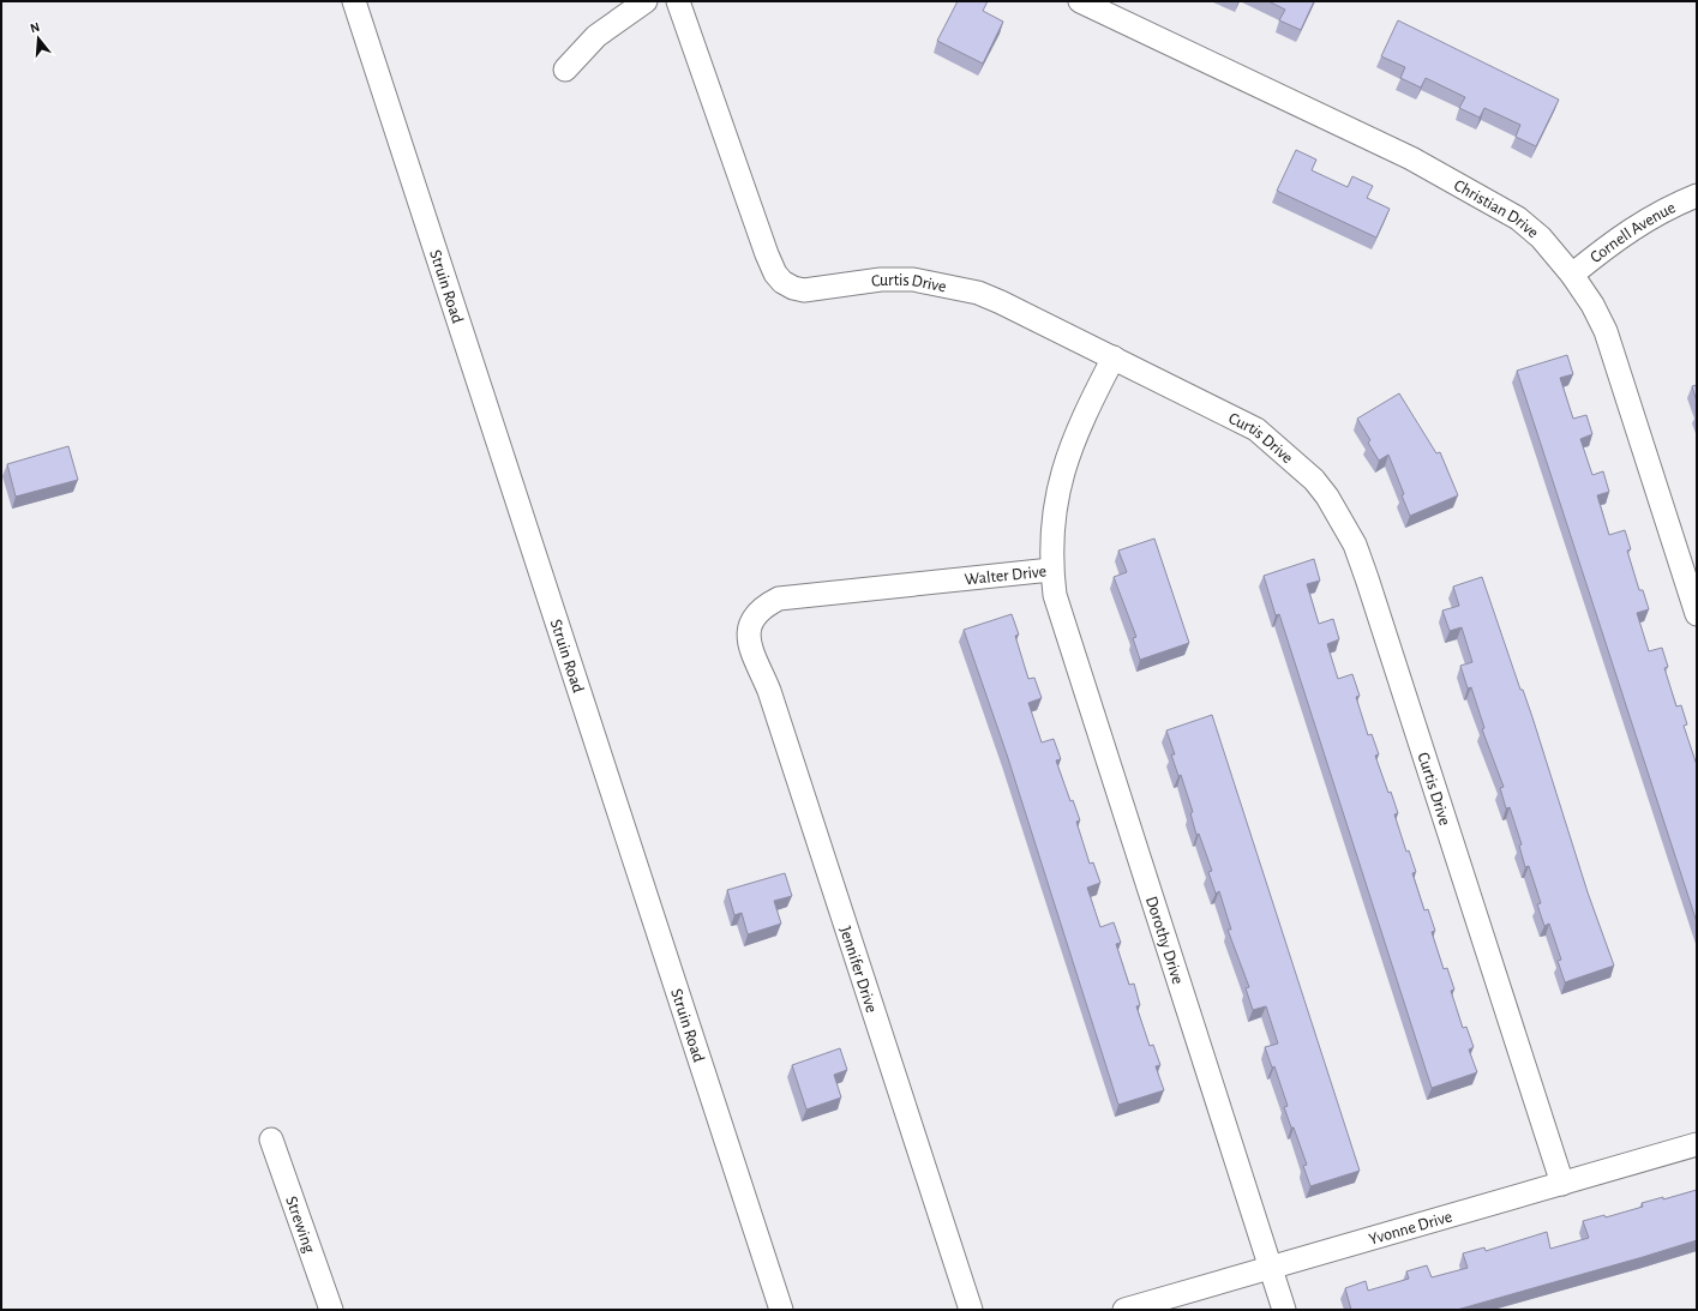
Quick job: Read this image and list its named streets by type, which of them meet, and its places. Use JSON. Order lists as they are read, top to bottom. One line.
{"streets":{"street":["Christian Drive","Cornell Avenue","Curtis Drive","Struin Road","Walter Drive","Dorothy Drive","Jennifer Drive","Strewing","Yvonne Drive"]},"crossings":[["Christian Drive","Cornell Avenue"],["Curtis Drive","Walter Drive"],["Curtis Drive","Yvonne Drive"],["Walter Drive","Dorothy Drive"],["Walter Drive","Jennifer Drive"],["Dorothy Drive","Yvonne Drive"]],"north":"top"}
